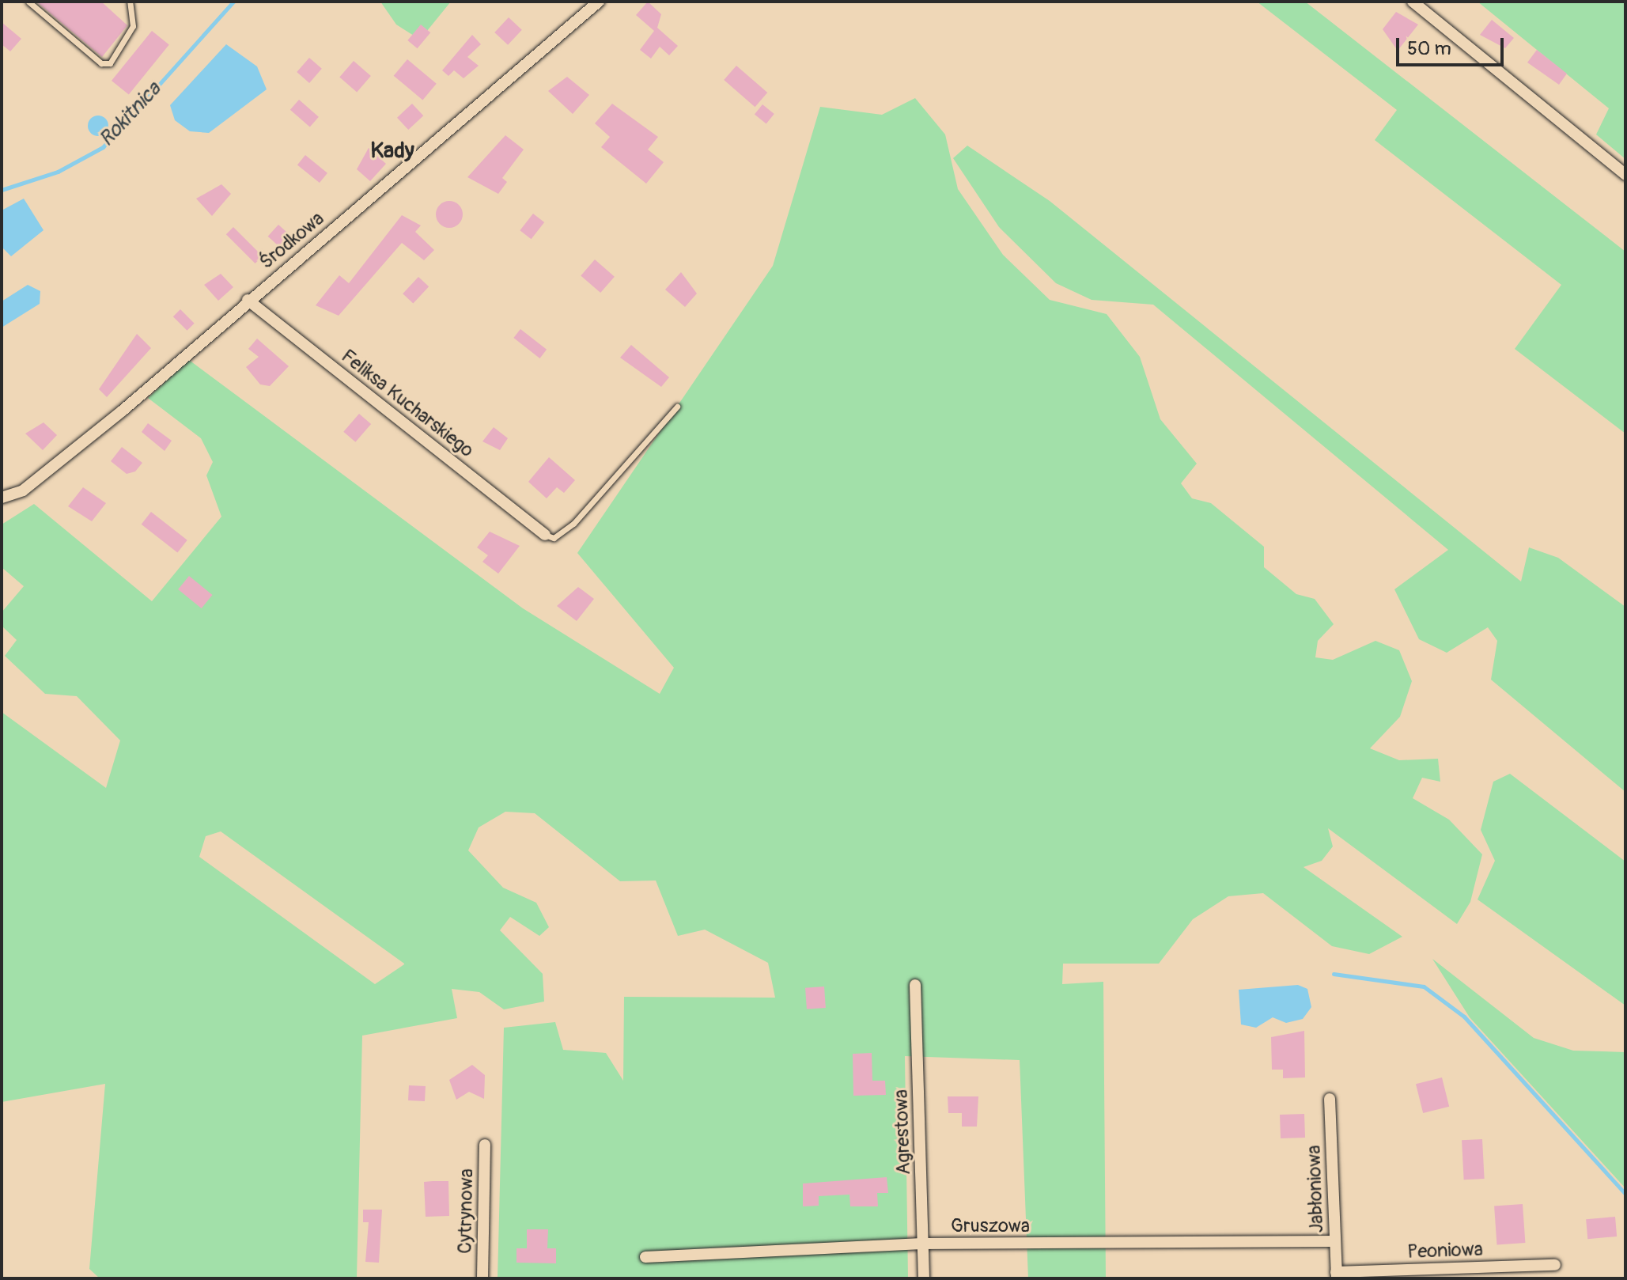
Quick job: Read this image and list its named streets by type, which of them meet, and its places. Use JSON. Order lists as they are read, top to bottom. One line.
{"streets":{"street":["Środkowa","Feliksa Kucharskiego","Agrestowa","Jabłoniowa","Cytrynowa","Gruszowa","Peoniowa"]},"crossings":[["Środkowa","Feliksa Kucharskiego"],["Agrestowa","Gruszowa"],["Jabłoniowa","Gruszowa"],["Jabłoniowa","Peoniowa"]],"districts":["Kady"],"water":["Rokitnica"],"scale_bar":"50 m"}
